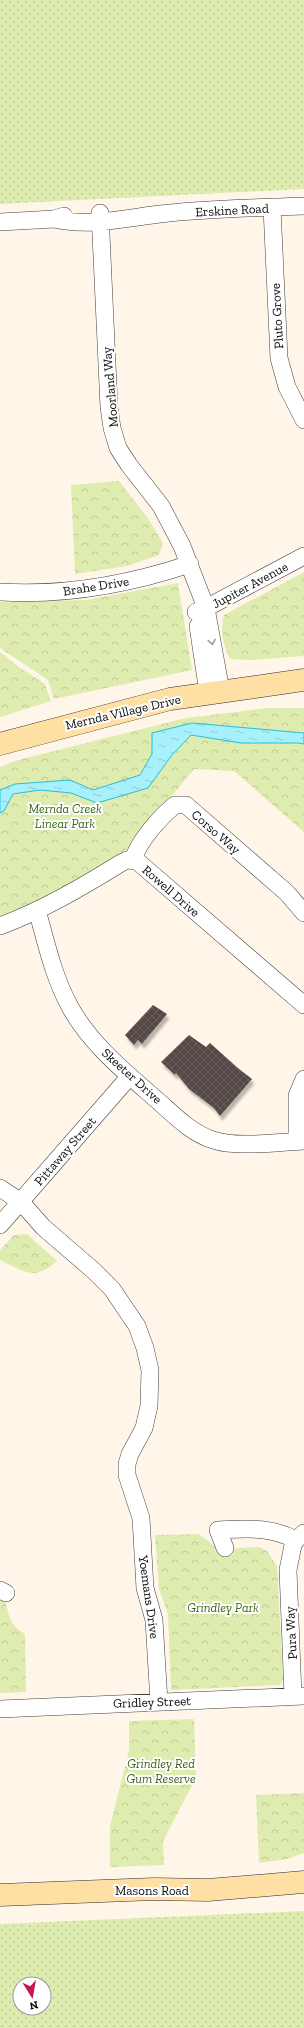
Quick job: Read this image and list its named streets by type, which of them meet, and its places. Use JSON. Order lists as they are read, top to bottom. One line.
{"streets":{"street":["Erskine Road","Pluto Grove","Moorland Way","Jupiter Avenue","Brahe Drive","Mernda Village Drive","Corso Way","Rowell Drive","Skeeter Drive","Pittaway Street","Yoemans Drive","Pura Way","Gridley Street","Masons Road"]},"crossings":[["Erskine Road","Pluto Grove"],["Erskine Road","Moorland Way"],["Moorland Way","Jupiter Avenue"],["Moorland Way","Brahe Drive"],["Moorland Way","Mernda Village Drive"],["Corso Way","Rowell Drive"],["Rowell Drive","Skeeter Drive"],["Skeeter Drive","Pittaway Street"],["Pittaway Street","Yoemans Drive"],["Yoemans Drive","Gridley Street"],["Pura Way","Gridley Street"]],"parks":["Mernda Creek Linear Park","Grindley Park","Grindley Red Gum Reserve"],"north":"bottom"}
